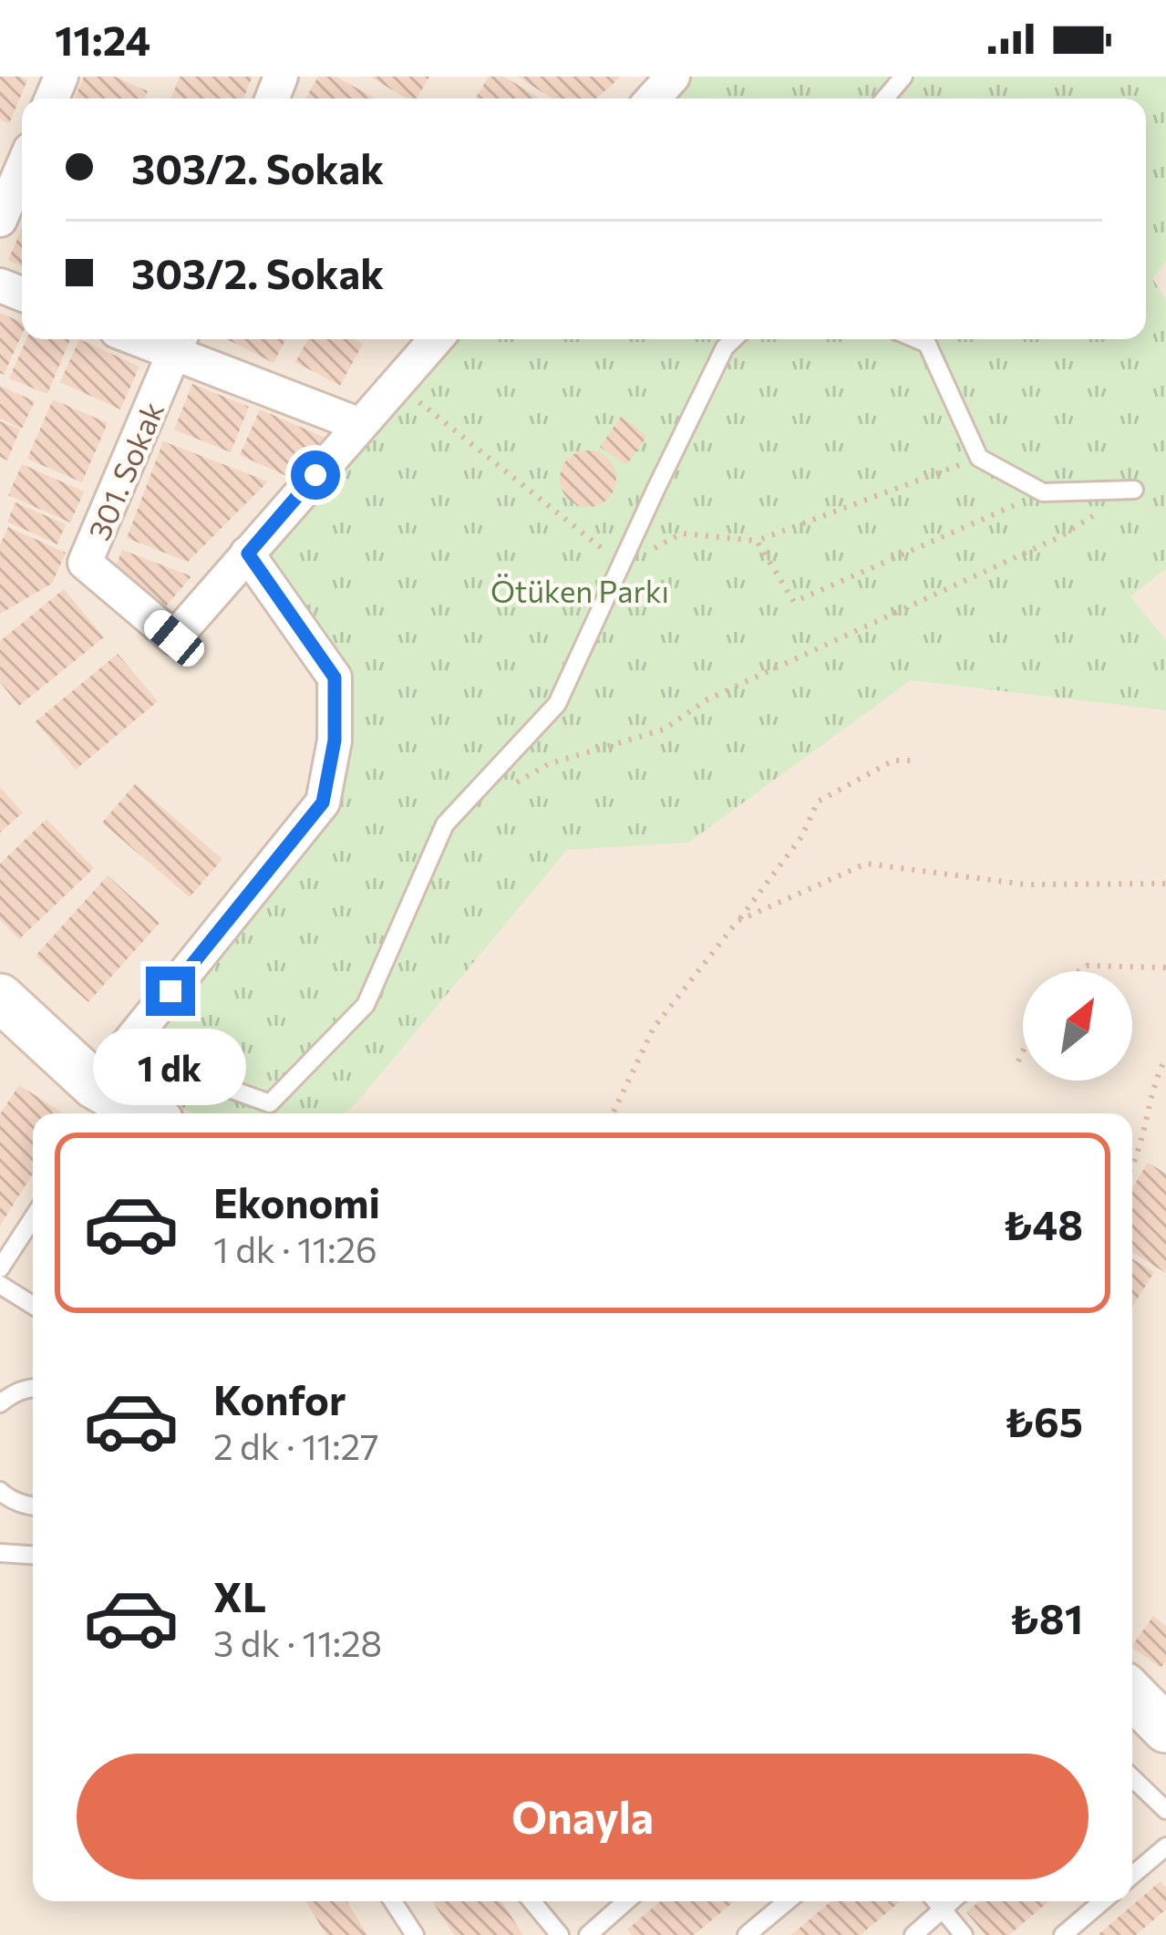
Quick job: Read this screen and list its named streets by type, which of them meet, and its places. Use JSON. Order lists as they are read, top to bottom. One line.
{"streets":{"street":["301. Sokak"]},"parks":["Ötüken Parkı"],"north":"top right","page":{"status":"11:24","banner":["303/2. Sokak","303/2. Sokak"],"bubble":"1 dk","list":[{"name":"Ekonomi","note":"1 dk · 11:26","value":"₺48"},{"name":"Konfor","note":"2 dk · 11:27","value":"₺65"},{"name":"XL","note":"3 dk · 11:28","value":"₺81"}],"buttons":"Onayla"}}
